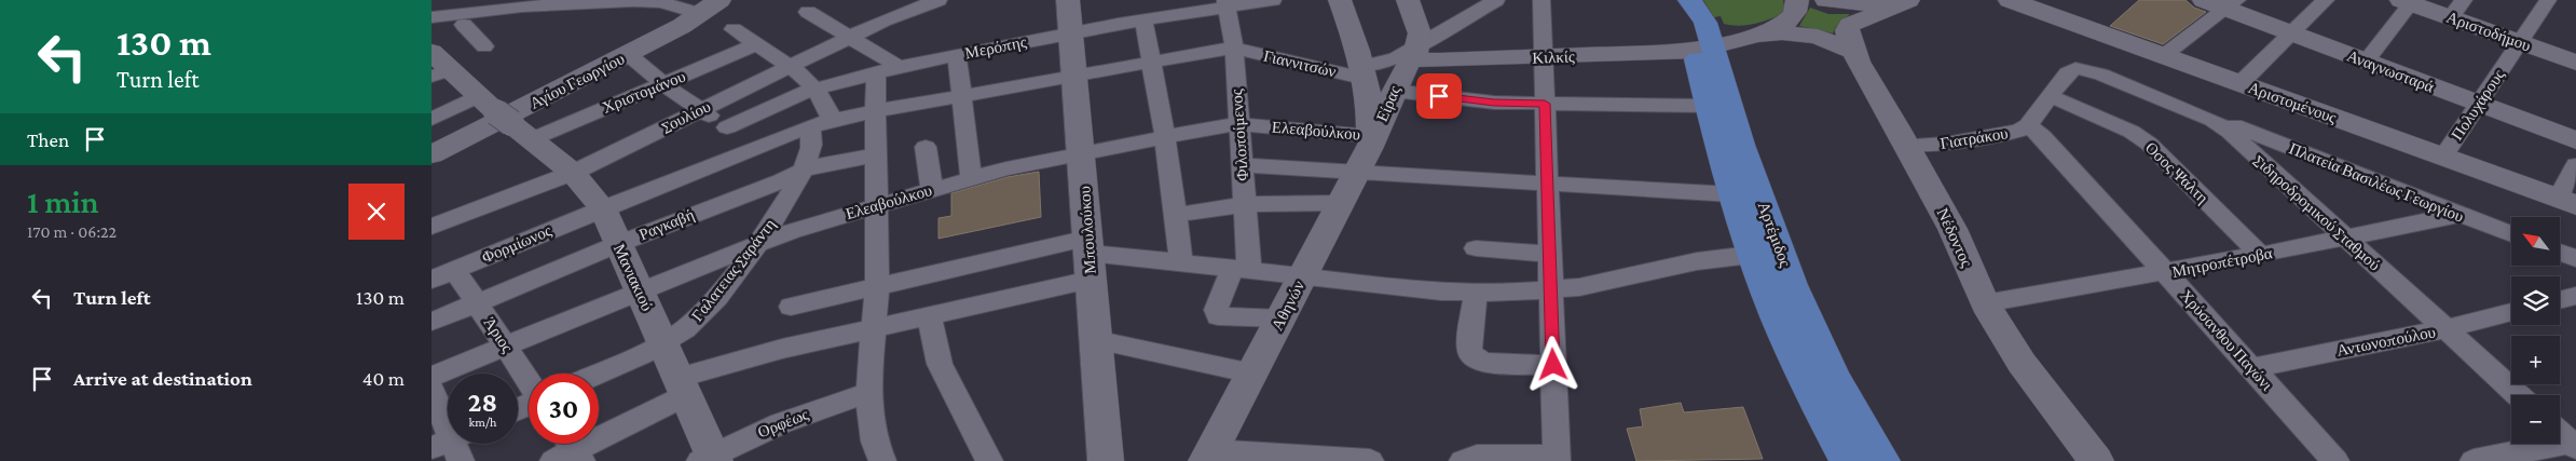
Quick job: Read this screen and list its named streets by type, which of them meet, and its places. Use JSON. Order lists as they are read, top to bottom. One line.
{"streets":{"main road":["Αρτέμιδος"],"street":["Αριστοδήμου","Μερόπης","Κιλκίς","Γιαννιτσών","Αναγνωσταρά","Αγίου Γεωργίου","Χριστομάνου","Αριστομένους","Είρας","Πολυχάρους","Σουλίου","Ελεαβούλκου","Φιλοποίμενος","Γιατράκου","Οσος Ψαλτη","Πλατεία Βασιλέως Γεωργίου","Σιδηροδρομικού Σταθμού","Ραγκαβή","Μπουλούκου","Νέδοντος","Φορμίωνος","Μητροπέτροβα","Γαλατειας Σαράντη","Μανιακιού","Αθηνών","Άριος","Χρύσανθου Παγώνι","Αντωνοπούλου","Ορφέως"]},"crossings":[["Αριστοδήμου","Πολυχάρους"],["Μερόπης","Φιλοποίμενος"],["Μερόπης","Μπουλούκου"],["Κιλκίς","Είρας"],["Κιλκίς","Αρτέμιδος"],["Γιαννιτσών","Φιλοποίμενος"],["Γιαννιτσών","Φορμίωνος"],["Αναγνωσταρά","Πολυχάρους"],["Χριστομάνου","Μανιακιού"],["Αριστομένους","Πολυχάρους"],["Είρας","Ελεαβούλκου"],["Είρας","Αθηνών"],["Σουλίου","Μανιακιού"],["Ελεαβούλκου","Φιλοποίμενος"],["Ελεαβούλκου","Μπουλούκου"],["Ελεαβούλκου","Γαλατειας Σαράντη"],["Ελεαβούλκου","Μανιακιού"],["Ελεαβούλκου","Αθηνών"],["Ελεαβούλκου","Άριος"],["Φιλοποίμενος","Φορμίωνος"],["Γιατράκου","Οσος Ψαλτη"],["Γιατράκου","Σιδηροδρομικού Σταθμού"],["Γιατράκου","Νέδοντος"],["Γιατράκου","Χρύσανθου Παγώνι"],["Οσος Ψαλτη","Μητροπέτροβα"],["Πλατεία Βασιλέως Γεωργίου","Μητροπέτροβα"],["Σιδηροδρομικού Σταθμού","Μητροπέτροβα"],["Σιδηροδρομικού Σταθμού","Αντωνοπούλου"],["Ραγκαβή","Γαλατειας Σαράντη"],["Ραγκαβή","Μανιακιού"],["Ραγκαβή","Άριος"],["Μπουλούκου","Φορμίωνος"],["Νέδοντος","Μητροπέτροβα"],["Φορμίωνος","Γαλατειας Σαράντη"],["Φορμίωνος","Μανιακιού"],["Φορμίωνος","Άριος"],["Μητροπέτροβα","Χρύσανθου Παγώνι"],["Γαλατειας Σαράντη","Μανιακιού"],["Μανιακιού","Ορφέως"],["Χρύσανθου Παγώνι","Αντωνοπούλου"]],"north":"top left","page":{"turn":["130 m","Turn left"],"then":"Then","heading":["1 min","170 m · 06:22"],"map_buttons":["+","−"],"list":[{"name":"Turn left","value":"130 m"},{"name":"Arrive at destination","value":"40 m"}],"speed":"28 km/h","limit":"30"}}
